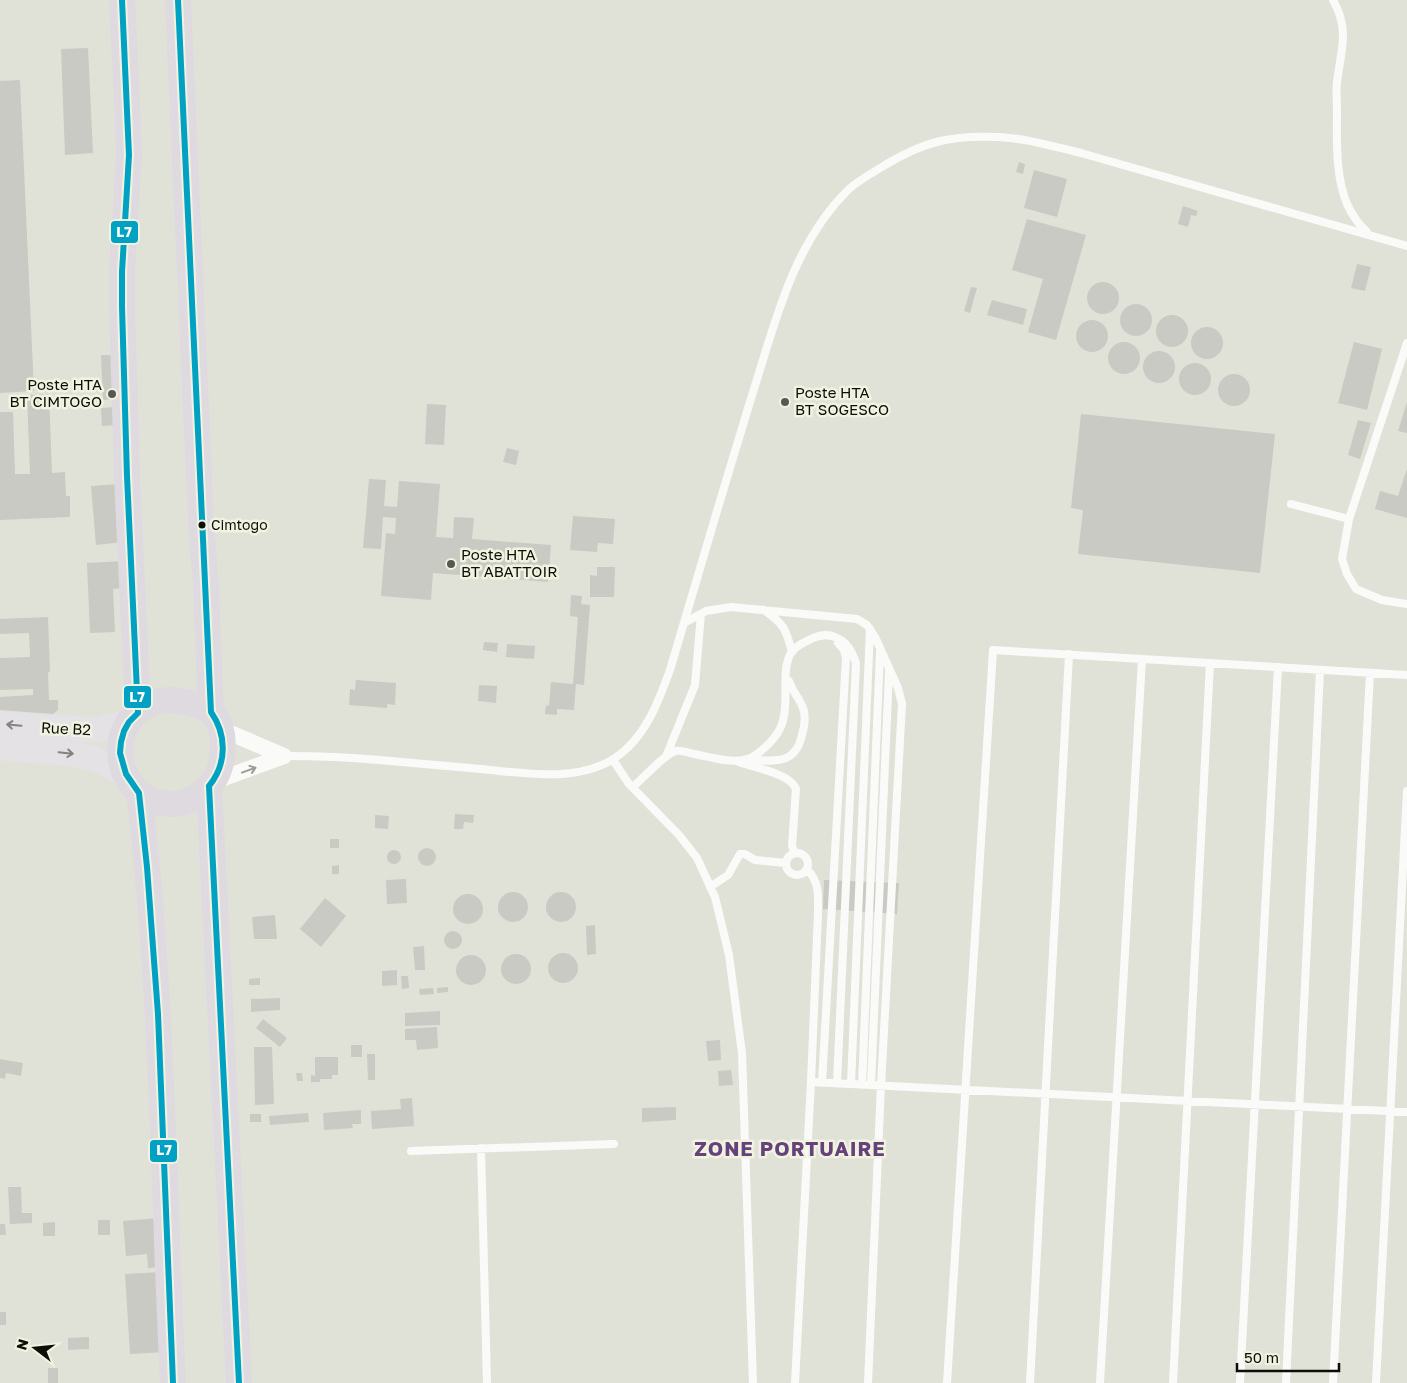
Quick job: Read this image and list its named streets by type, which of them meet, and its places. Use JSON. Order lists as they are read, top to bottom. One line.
{"streets":{"main road":["Rue B2"]},"districts":["ZONE PORTUAIRE"],"places":["Poste HTA BT CIMTOGO","Poste HTA BT SOGESCO","Cimtogo","Poste HTA BT ABATTOIR"],"lines":["transit line L7"],"scale_bar":"50 m","north":"left"}
